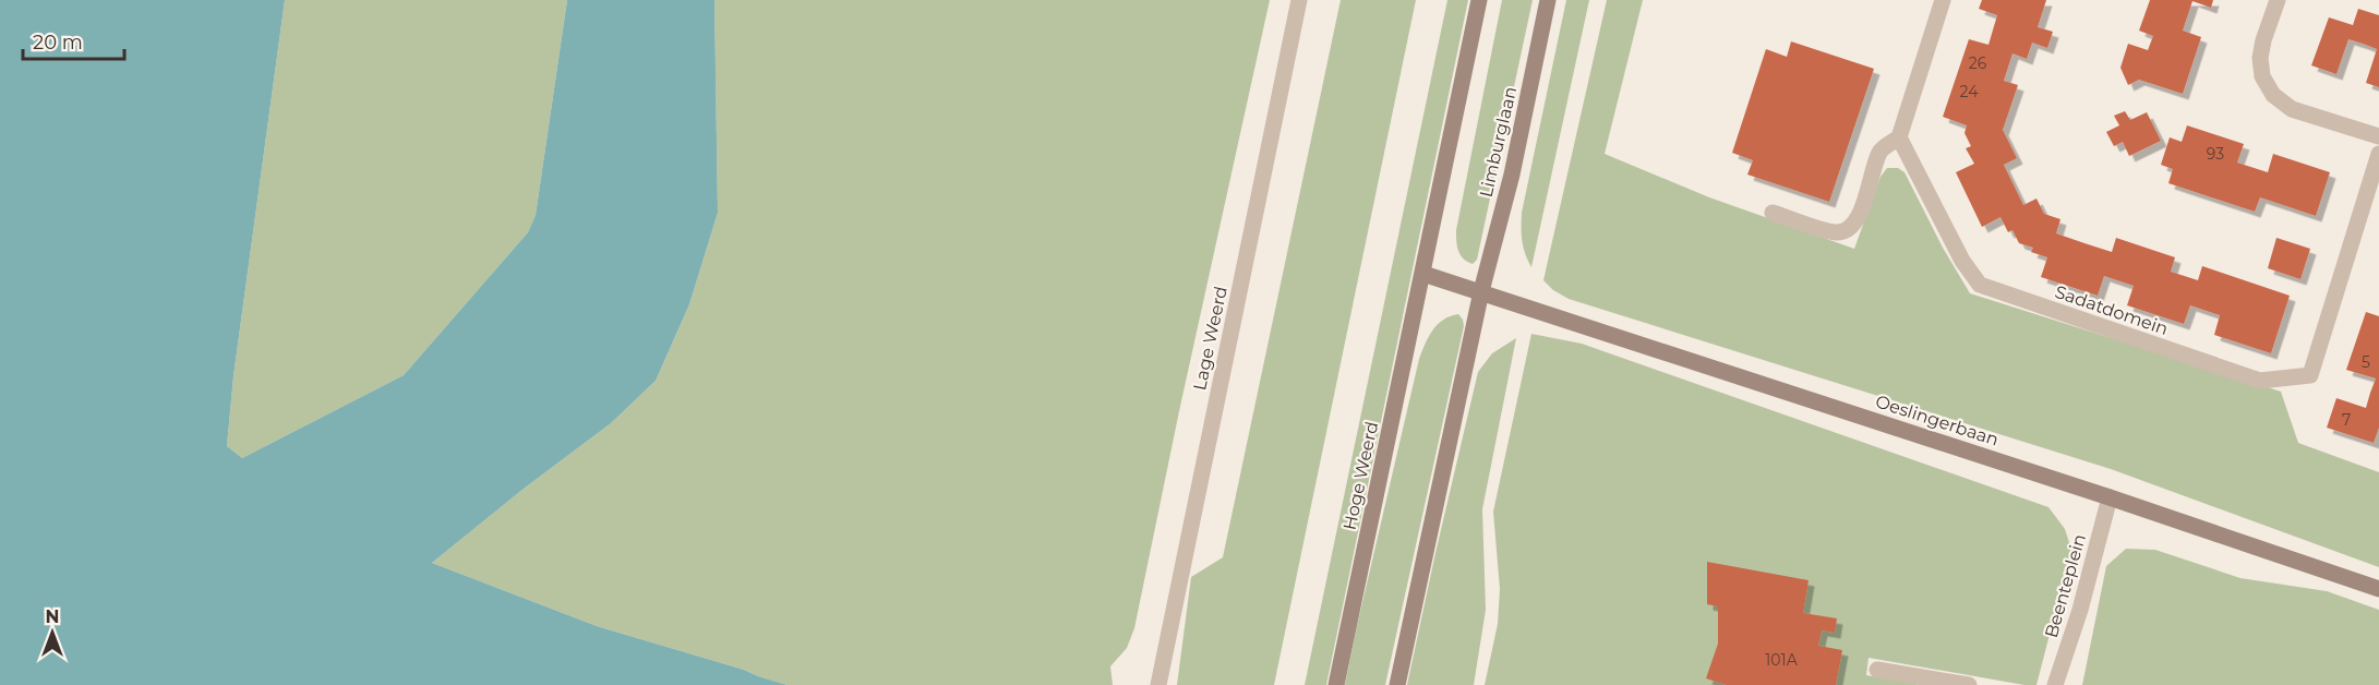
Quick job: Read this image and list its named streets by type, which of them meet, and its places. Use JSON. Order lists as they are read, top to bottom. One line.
{"streets":{"main road":["Limburglaan","Oeslingerbaan","Hoge Weerd"],"street":["Sadatdomein","Lage Weerd","Beenteplein"]},"crossings":[["Limburglaan","Oeslingerbaan"],["Oeslingerbaan","Hoge Weerd"],["Oeslingerbaan","Beenteplein"]],"house_numbers":["26","24","93","5","7","101A"],"scale_bar":"20 m","north":"top"}
